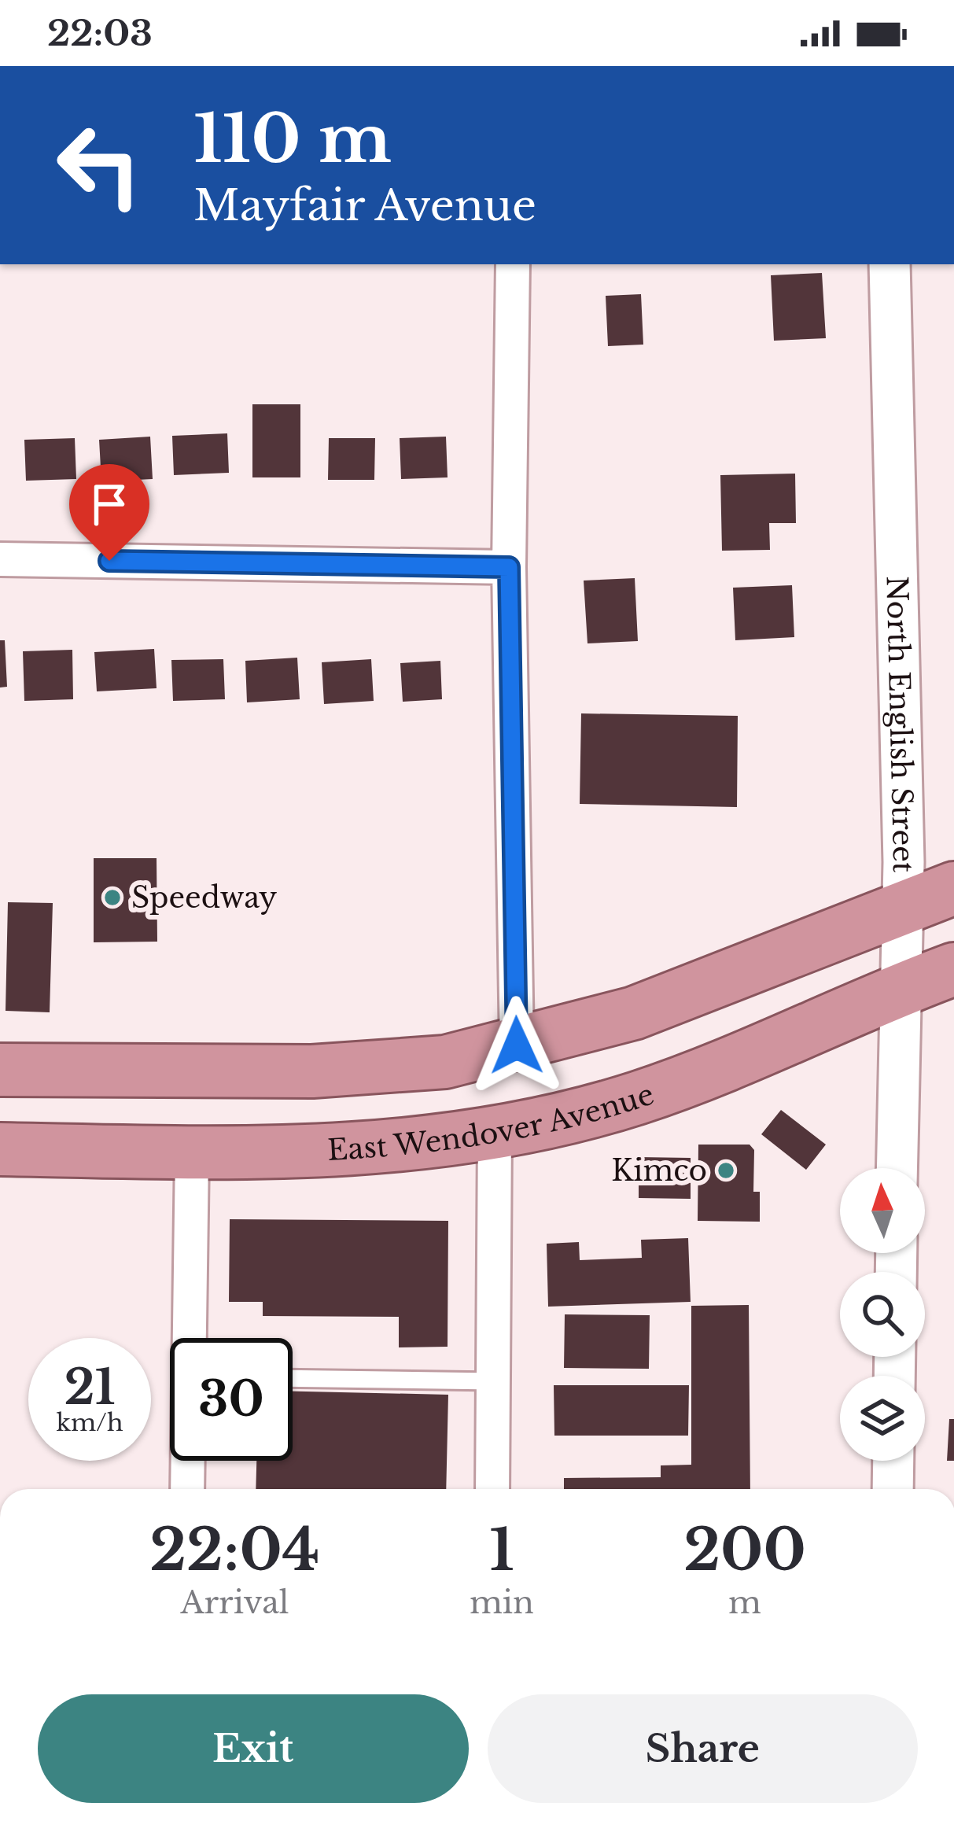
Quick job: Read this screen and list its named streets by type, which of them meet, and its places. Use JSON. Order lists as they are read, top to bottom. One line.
{"streets":{"highway":["East Wendover Avenue"],"street":["North English Street"]},"crossings":[["North English Street","East Wendover Avenue"]],"places":["Speedway","Kimco"],"north":"top","page":{"status":"22:03","turn":["110 m","Mayfair Avenue"],"speed":"21 km/h","limit":"30","eta":["22:04","Arrival","1","min","200","m"],"buttons":["Exit","Share"]}}
